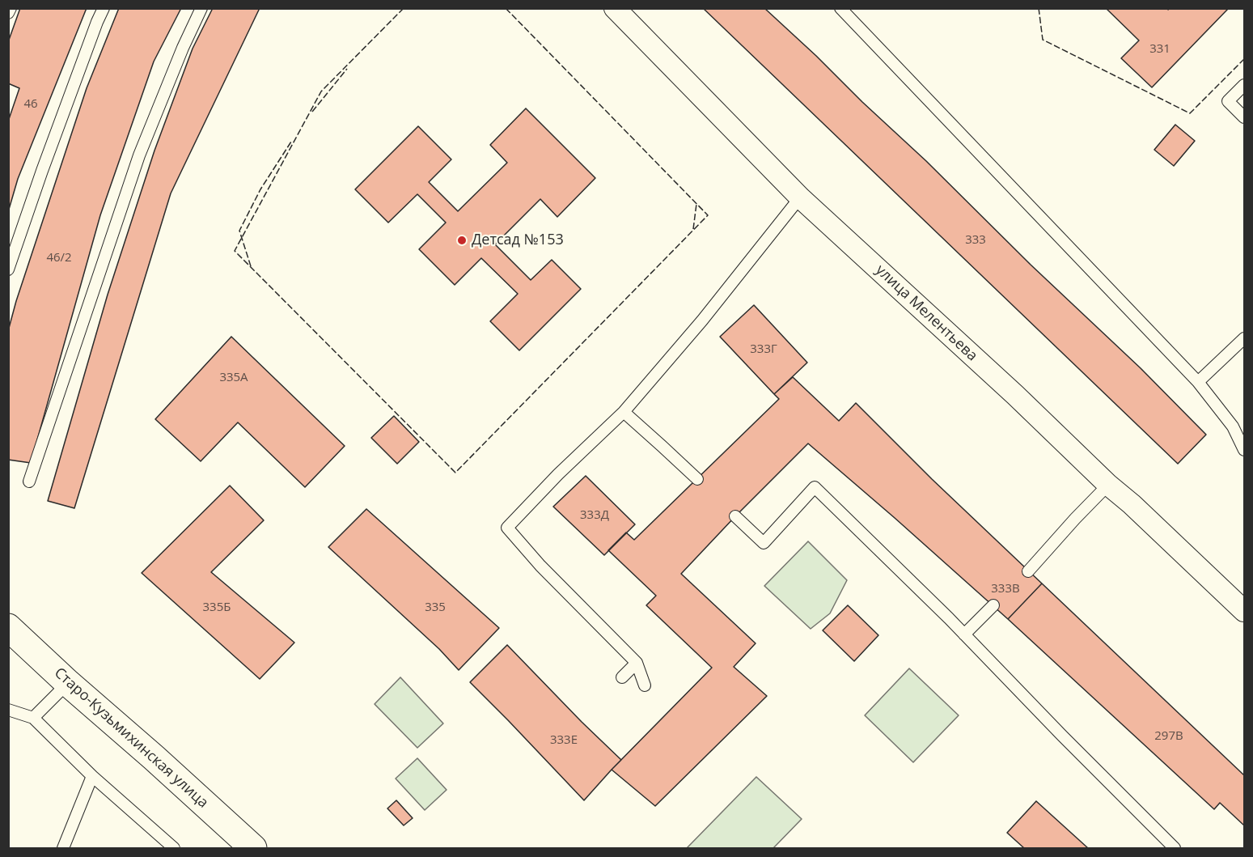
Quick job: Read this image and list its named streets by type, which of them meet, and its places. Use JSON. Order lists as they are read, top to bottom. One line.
{"streets":{"main road":["Старо-Кузьмихинская улица"],"street":["улица Мелентьева"]},"places":["Детсад №153"],"house_numbers":["331","46","333","46/2","333Г","335А","333Д","333В","335Б","335","297В","333Е"]}
